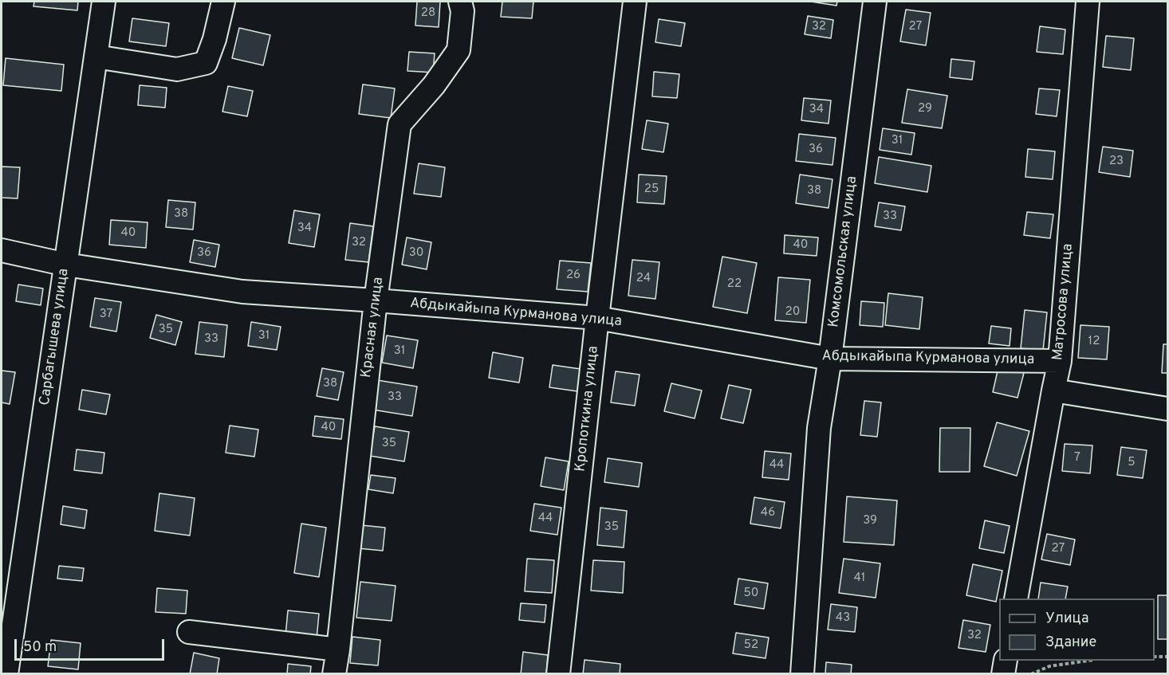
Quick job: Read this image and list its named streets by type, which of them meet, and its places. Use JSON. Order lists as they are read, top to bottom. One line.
{"streets":{"street":["Комсомольская улица","Матросова улица","Абдыкайыпа Курманова улица","Красная улица","Сарбагышева улица","Кропоткина улица"]},"crossings":[["Комсомольская улица","Абдыкайыпа Курманова улица"],["Матросова улица","Абдыкайыпа Курманова улица"],["Абдыкайыпа Курманова улица","Красная улица"],["Абдыкайыпа Курманова улица","Сарбагышева улица"],["Абдыкайыпа Курманова улица","Кропоткина улица"]],"house_numbers":["28","32","27","29","34","31","36","23","25","38","38","33","34","40","32","40","36","30","26","24","22","20","37","35","31","33","12","31","38","33","40","35","7","5","44","46","44","39","35","27","41","50","43","32","52"],"legend":["Улица","Здание"],"scale_bar":"50 m"}
